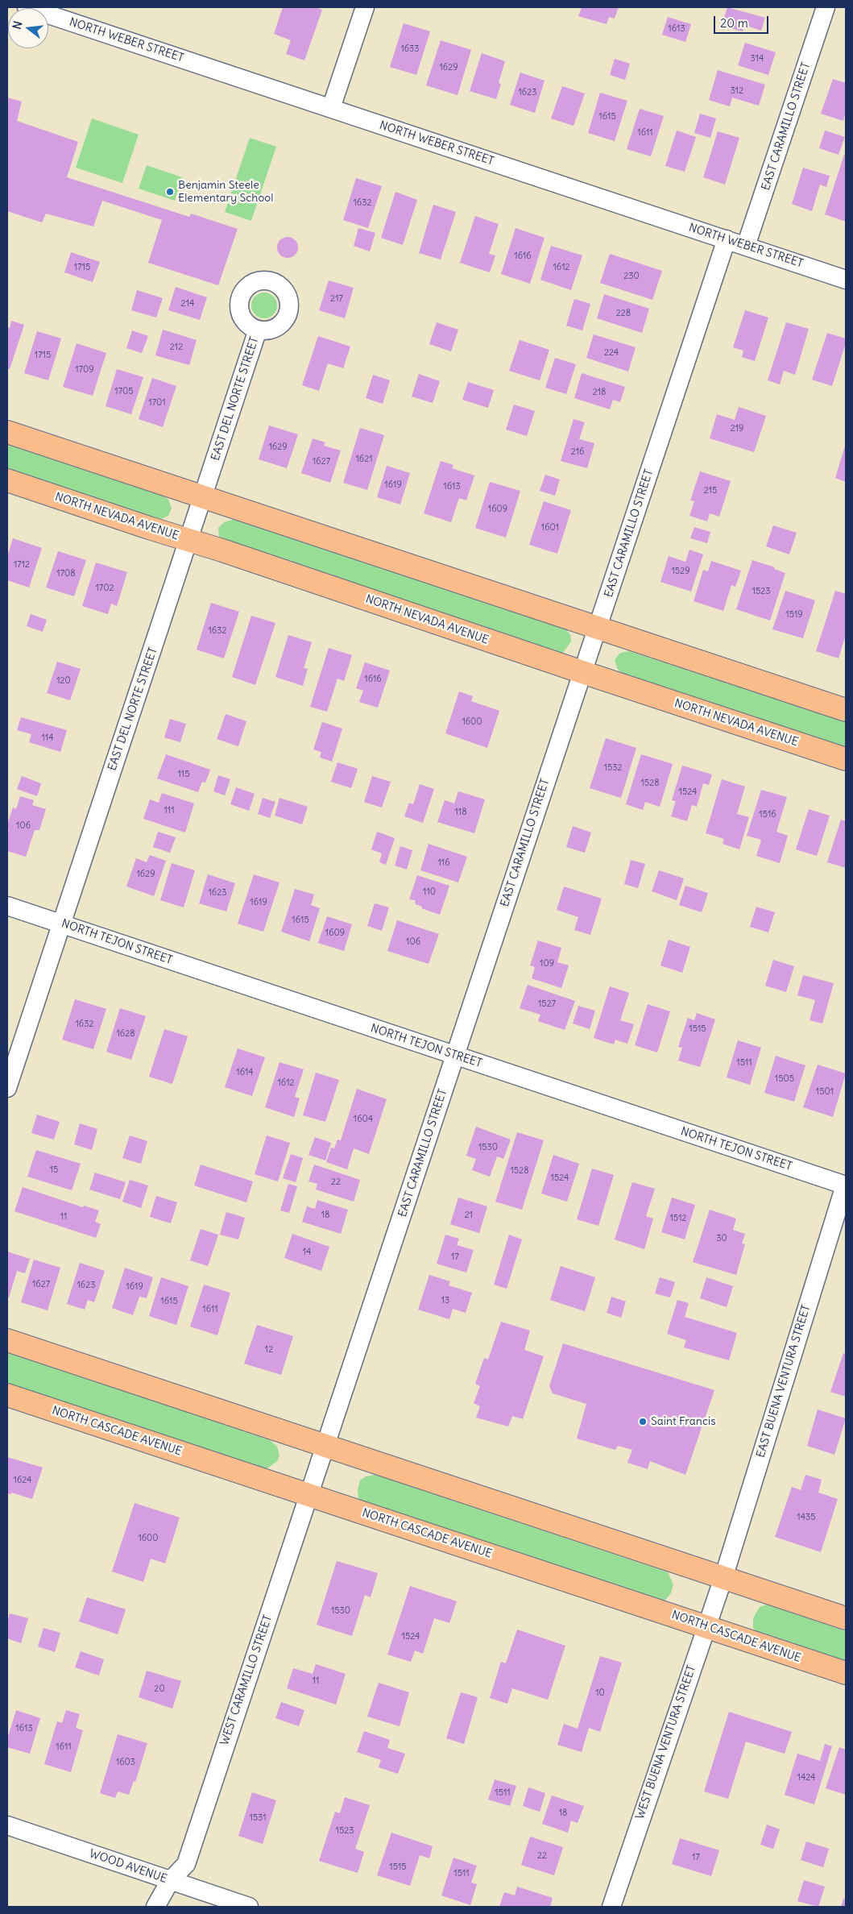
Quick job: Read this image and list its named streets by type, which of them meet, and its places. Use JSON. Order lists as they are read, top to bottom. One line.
{"streets":{"main road":["NORTH NEVADA AVENUE","NORTH CASCADE AVENUE"],"street":["NORTH WEBER STREET","EAST CARAMILLO STREET","EAST DEL NORTE STREET","NORTH TEJON STREET","EAST BUENA VENTURA STREET","WEST CARAMILLO STREET","WEST BUENA VENTURA STREET","WOOD AVENUE"]},"crossings":[["NORTH WEBER STREET","EAST CARAMILLO STREET"],["EAST CARAMILLO STREET","NORTH NEVADA AVENUE"],["EAST CARAMILLO STREET","NORTH TEJON STREET"],["EAST CARAMILLO STREET","WEST CARAMILLO STREET"],["EAST DEL NORTE STREET","NORTH NEVADA AVENUE"],["EAST DEL NORTE STREET","NORTH TEJON STREET"],["NORTH TEJON STREET","EAST BUENA VENTURA STREET"],["EAST BUENA VENTURA STREET","WEST BUENA VENTURA STREET"],["NORTH CASCADE AVENUE","WEST CARAMILLO STREET"],["NORTH CASCADE AVENUE","WEST BUENA VENTURA STREET"],["WEST CARAMILLO STREET","WOOD AVENUE"]],"places":["Benjamin Steele Elementary School","Saint Francis"],"house_numbers":["1613","1633","314","1629","312","1623","1615","1611","1632","1616","1715","1612","230","217","214","228","212","224","1715","1709","1705","218","1701","219","1629","216","1621","1627","1619","1613","215","1609","1601","1712","1529","1708","1702","1523","1519","1632","1616","120","1600","114","1532","115","1528","1524","111","118","1516","106","116","1629","110","1623","1619","1615","1609","106","109","1527","1632","1515","1628","1511","1614","1505","1612","1501","1604","1530","15","1528","1524","22","18","21","11","1512","30","14","17","1627","1623","1619","13","1615","1611","12","1624","1435","1600","1530","1524","11","20","10","1613","1611","1603","1424","1511","18","1531","1523","22","17","1515","1511"],"scale_bar":"20 m","north":"left"}
